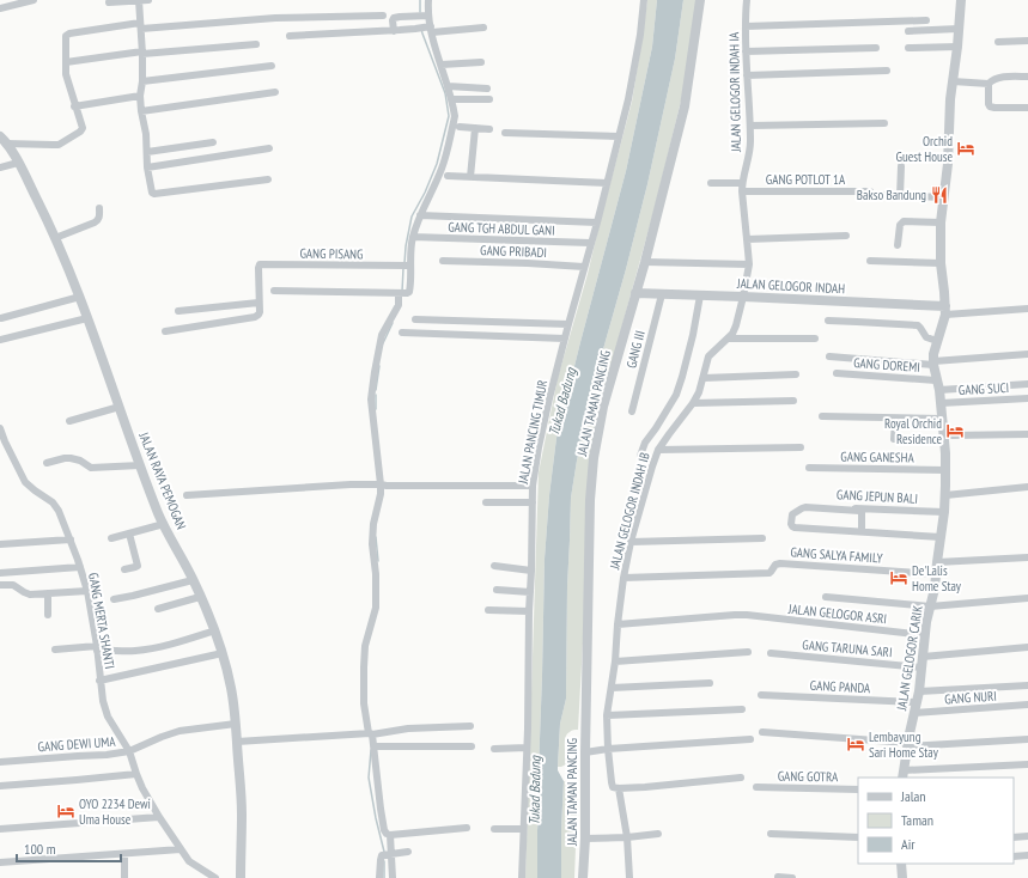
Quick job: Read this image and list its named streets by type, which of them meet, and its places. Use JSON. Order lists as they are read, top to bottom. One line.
{"streets":{"street":["JALAN GELOGOR INDAH IA","GANG POTLOT 1A","GANG TGH ABDUL GANI","GANG PRIBADI","GANG PISANG","JALAN GELOGOR INDAH","GANG III","GANG DOREMI","GANG SUCI","JALAN TAMAN PANCING","JALAN PANCING TIMUR","GANG GANESHA","JALAN RAYA PEMOGAN","GANG JEPUN BALI","JALAN GELOGOR INDAH IB","GANG SALYA FAMILY","JALAN GELOGOR ASRI","GANG MERTA SHANTI","GANG TARUNA SARI","JALAN GELOGOR CARIK","GANG PANDA","GANG NURI","GANG DEWI UMA","GANG GOTRA"]},"crossings":[["JALAN GELOGOR INDAH IA","GANG POTLOT 1A"],["JALAN GELOGOR INDAH IA","JALAN GELOGOR INDAH"],["JALAN GELOGOR INDAH IA","JALAN GELOGOR INDAH IB"],["GANG TGH ABDUL GANI","JALAN PANCING TIMUR"],["GANG PRIBADI","JALAN PANCING TIMUR"],["JALAN GELOGOR INDAH","GANG III"],["JALAN GELOGOR INDAH","JALAN TAMAN PANCING"],["JALAN GELOGOR INDAH","JALAN GELOGOR INDAH IB"],["JALAN GELOGOR INDAH","JALAN GELOGOR CARIK"],["GANG DOREMI","JALAN GELOGOR CARIK"],["GANG SUCI","JALAN GELOGOR CARIK"],["GANG GANESHA","JALAN GELOGOR CARIK"],["JALAN RAYA PEMOGAN","GANG DEWI UMA"],["GANG JEPUN BALI","JALAN GELOGOR CARIK"],["JALAN GELOGOR INDAH IB","GANG SALYA FAMILY"],["JALAN GELOGOR INDAH IB","JALAN GELOGOR ASRI"],["GANG SALYA FAMILY","JALAN GELOGOR CARIK"],["JALAN GELOGOR ASRI","JALAN GELOGOR CARIK"],["GANG MERTA SHANTI","GANG DEWI UMA"],["GANG TARUNA SARI","JALAN GELOGOR CARIK"],["JALAN GELOGOR CARIK","GANG PANDA"],["JALAN GELOGOR CARIK","GANG NURI"]],"water":["Tukad Badung"],"places":{"hotel":["Orchid Guest House","Royal Orchid Residence","De'Lalis Home Stay","Lembayung Sari Home Stay","OYO 2234 Dewi Uma House"],"restaurant":["Bakso Bandung"]},"legend":["Jalan","Taman","Air"],"scale_bar":"100 m"}
